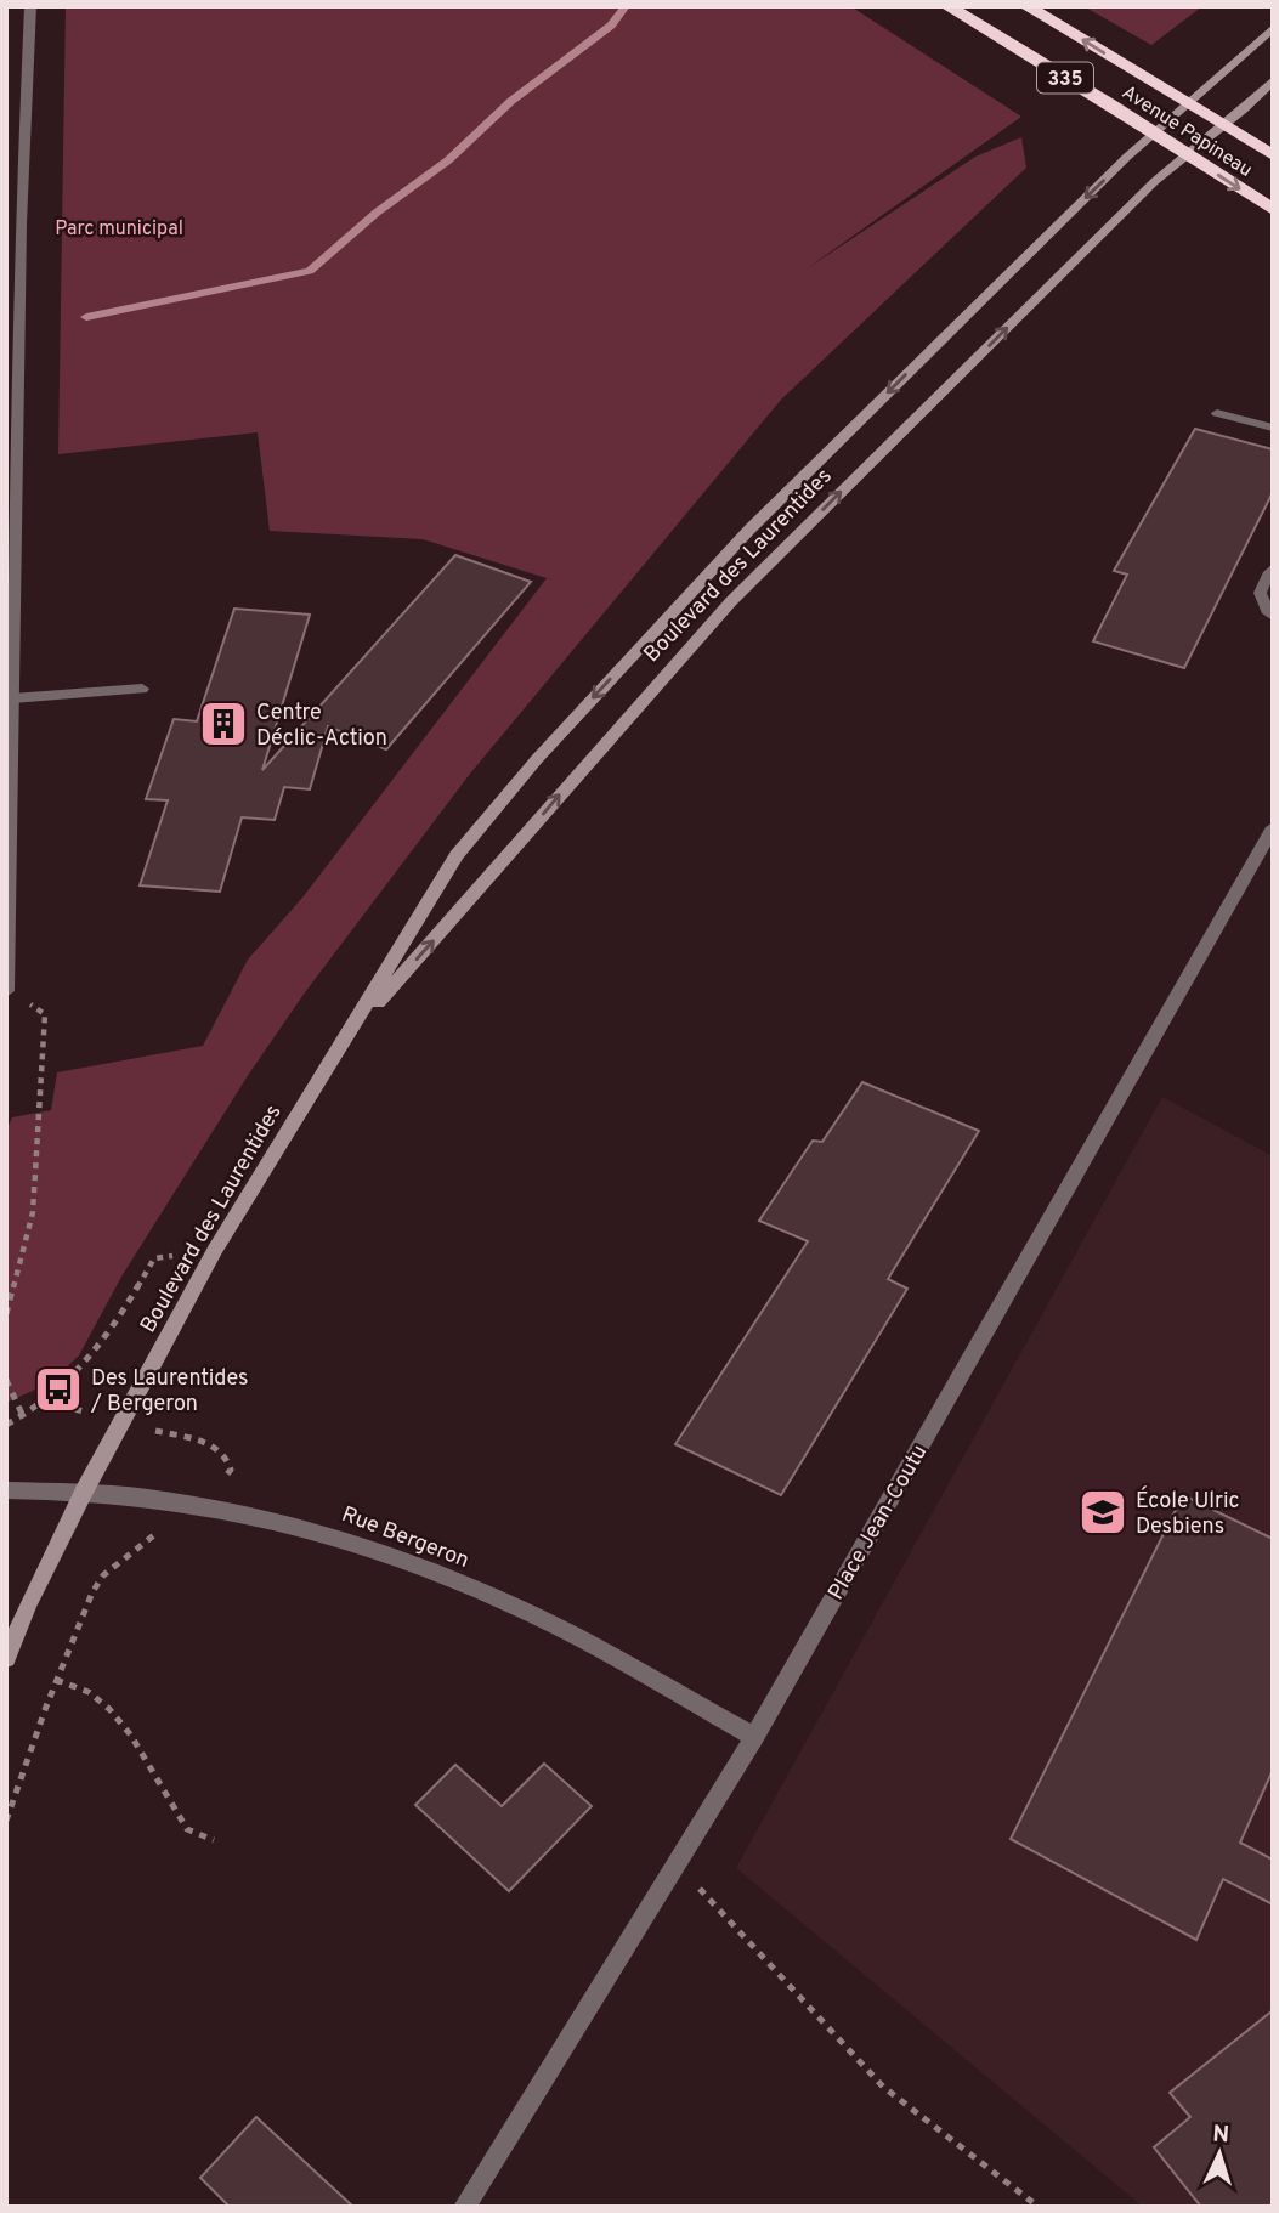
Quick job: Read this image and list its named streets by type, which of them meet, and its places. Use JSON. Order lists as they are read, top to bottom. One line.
{"streets":{"highway":["335","Avenue Papineau"],"street":["Boulevard des Laurentides","Place Jean-Coutu","Rue Bergeron"]},"crossings":[["Avenue Papineau","Boulevard des Laurentides"],["Boulevard des Laurentides","Rue Bergeron"],["Place Jean-Coutu","Rue Bergeron"]],"parks":["Parc municipal"],"places":{"building":["Centre Déclic-Action"],"bus stop":["Des Laurentides / Bergeron"],"school or university":["École Ulric Desbiens"]},"north":"top"}
